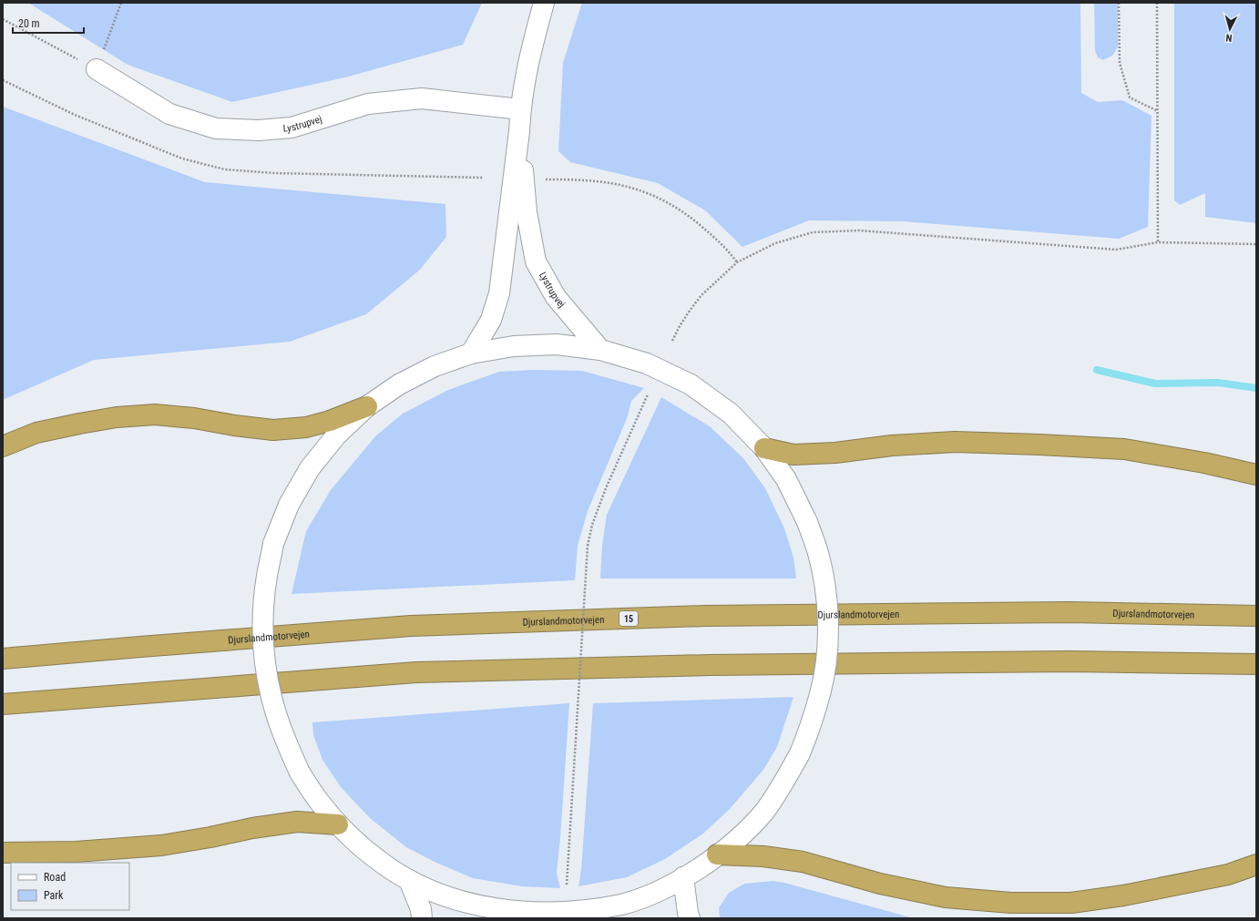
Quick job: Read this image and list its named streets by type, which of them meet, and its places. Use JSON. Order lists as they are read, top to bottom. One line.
{"streets":{"highway":["Djurslandmotorvejen","15"],"street":["Lystrupvej"]},"legend":["Road","Park"],"scale_bar":"20 m","north":"bottom"}
